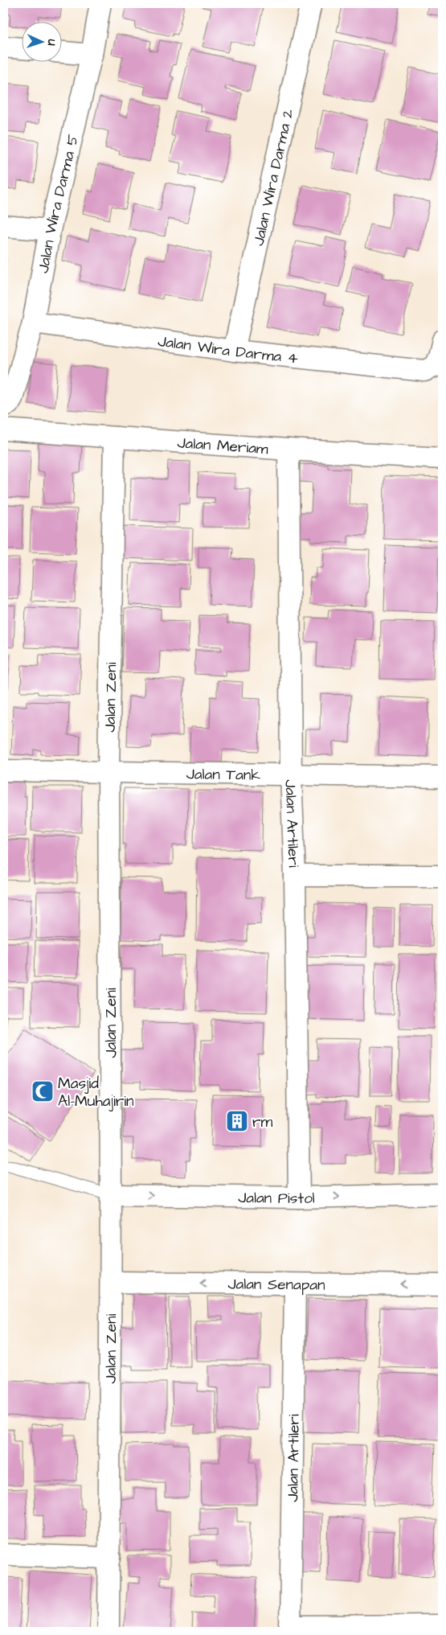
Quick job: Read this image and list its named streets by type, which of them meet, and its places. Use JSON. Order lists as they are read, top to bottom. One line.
{"streets":{"street":["Jalan Wira Darma 2","Jalan Wira Darma 5","Jalan Wira Darma 4","Jalan Meriam","Jalan Zeni","Jalan Tank","Jalan Artileri","Jalan Pistol","Jalan Senapan"]},"crossings":[["Jalan Wira Darma 2","Jalan Wira Darma 4"],["Jalan Wira Darma 5","Jalan Wira Darma 4"],["Jalan Meriam","Jalan Zeni"],["Jalan Meriam","Jalan Artileri"],["Jalan Zeni","Jalan Tank"],["Jalan Zeni","Jalan Pistol"],["Jalan Zeni","Jalan Senapan"],["Jalan Tank","Jalan Artileri"],["Jalan Artileri","Jalan Pistol"],["Jalan Artileri","Jalan Senapan"]],"one_way":["Jalan Pistol","Jalan Senapan"],"places":{"mosque":["Masjid Al-Muhajirin"],"building":["rm"]},"north":"right"}
